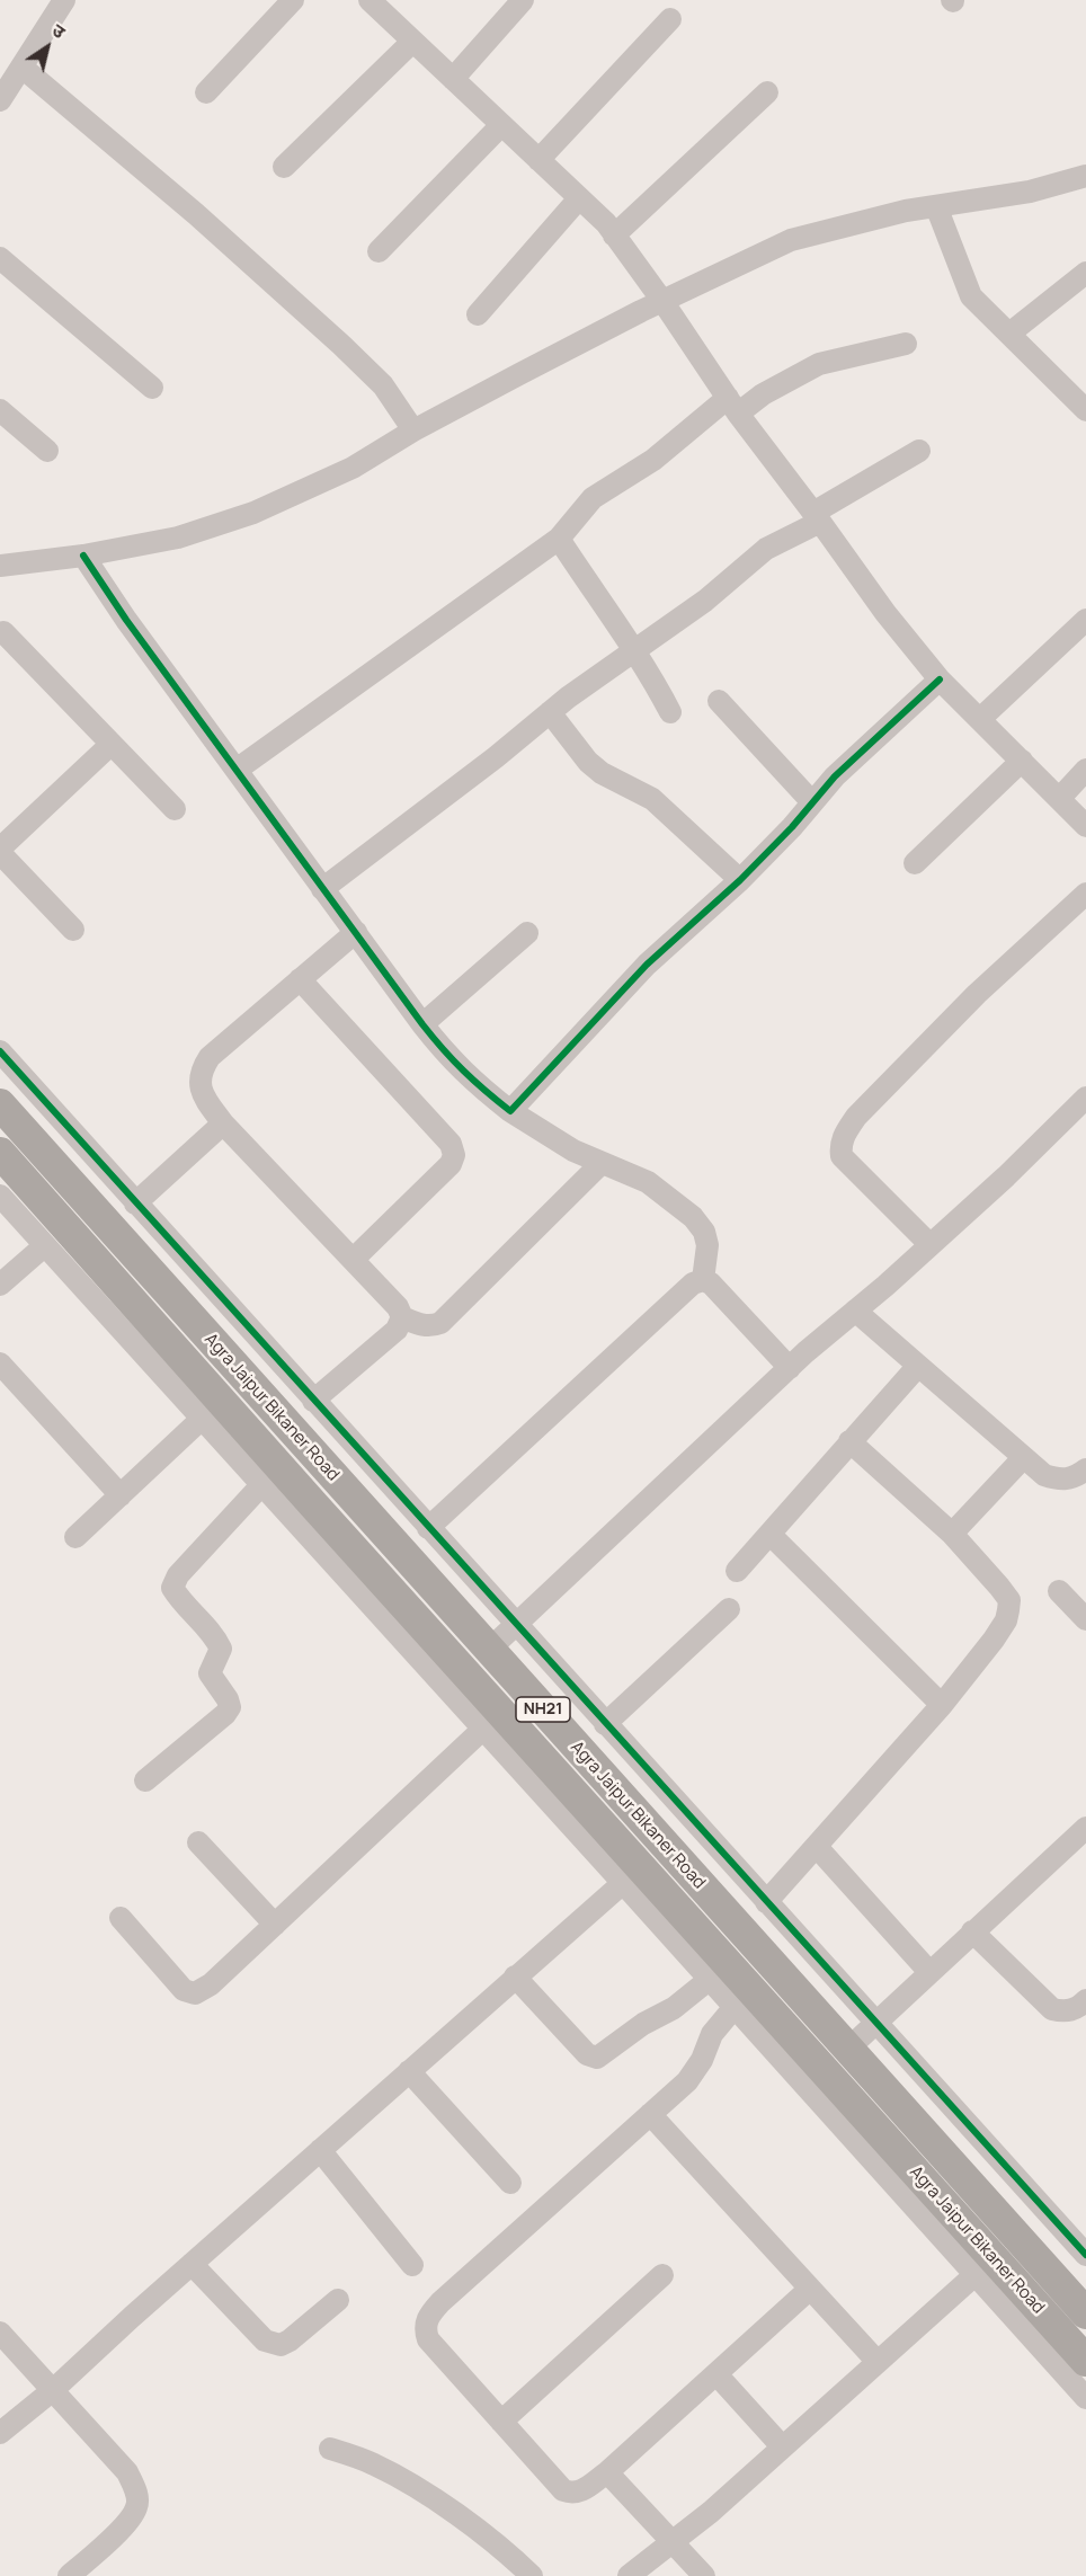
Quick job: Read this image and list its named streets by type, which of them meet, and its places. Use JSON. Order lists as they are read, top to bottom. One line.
{"streets":{"highway":["Agra Jaipur Bikaner Road","NH21"]},"north":"top right"}
